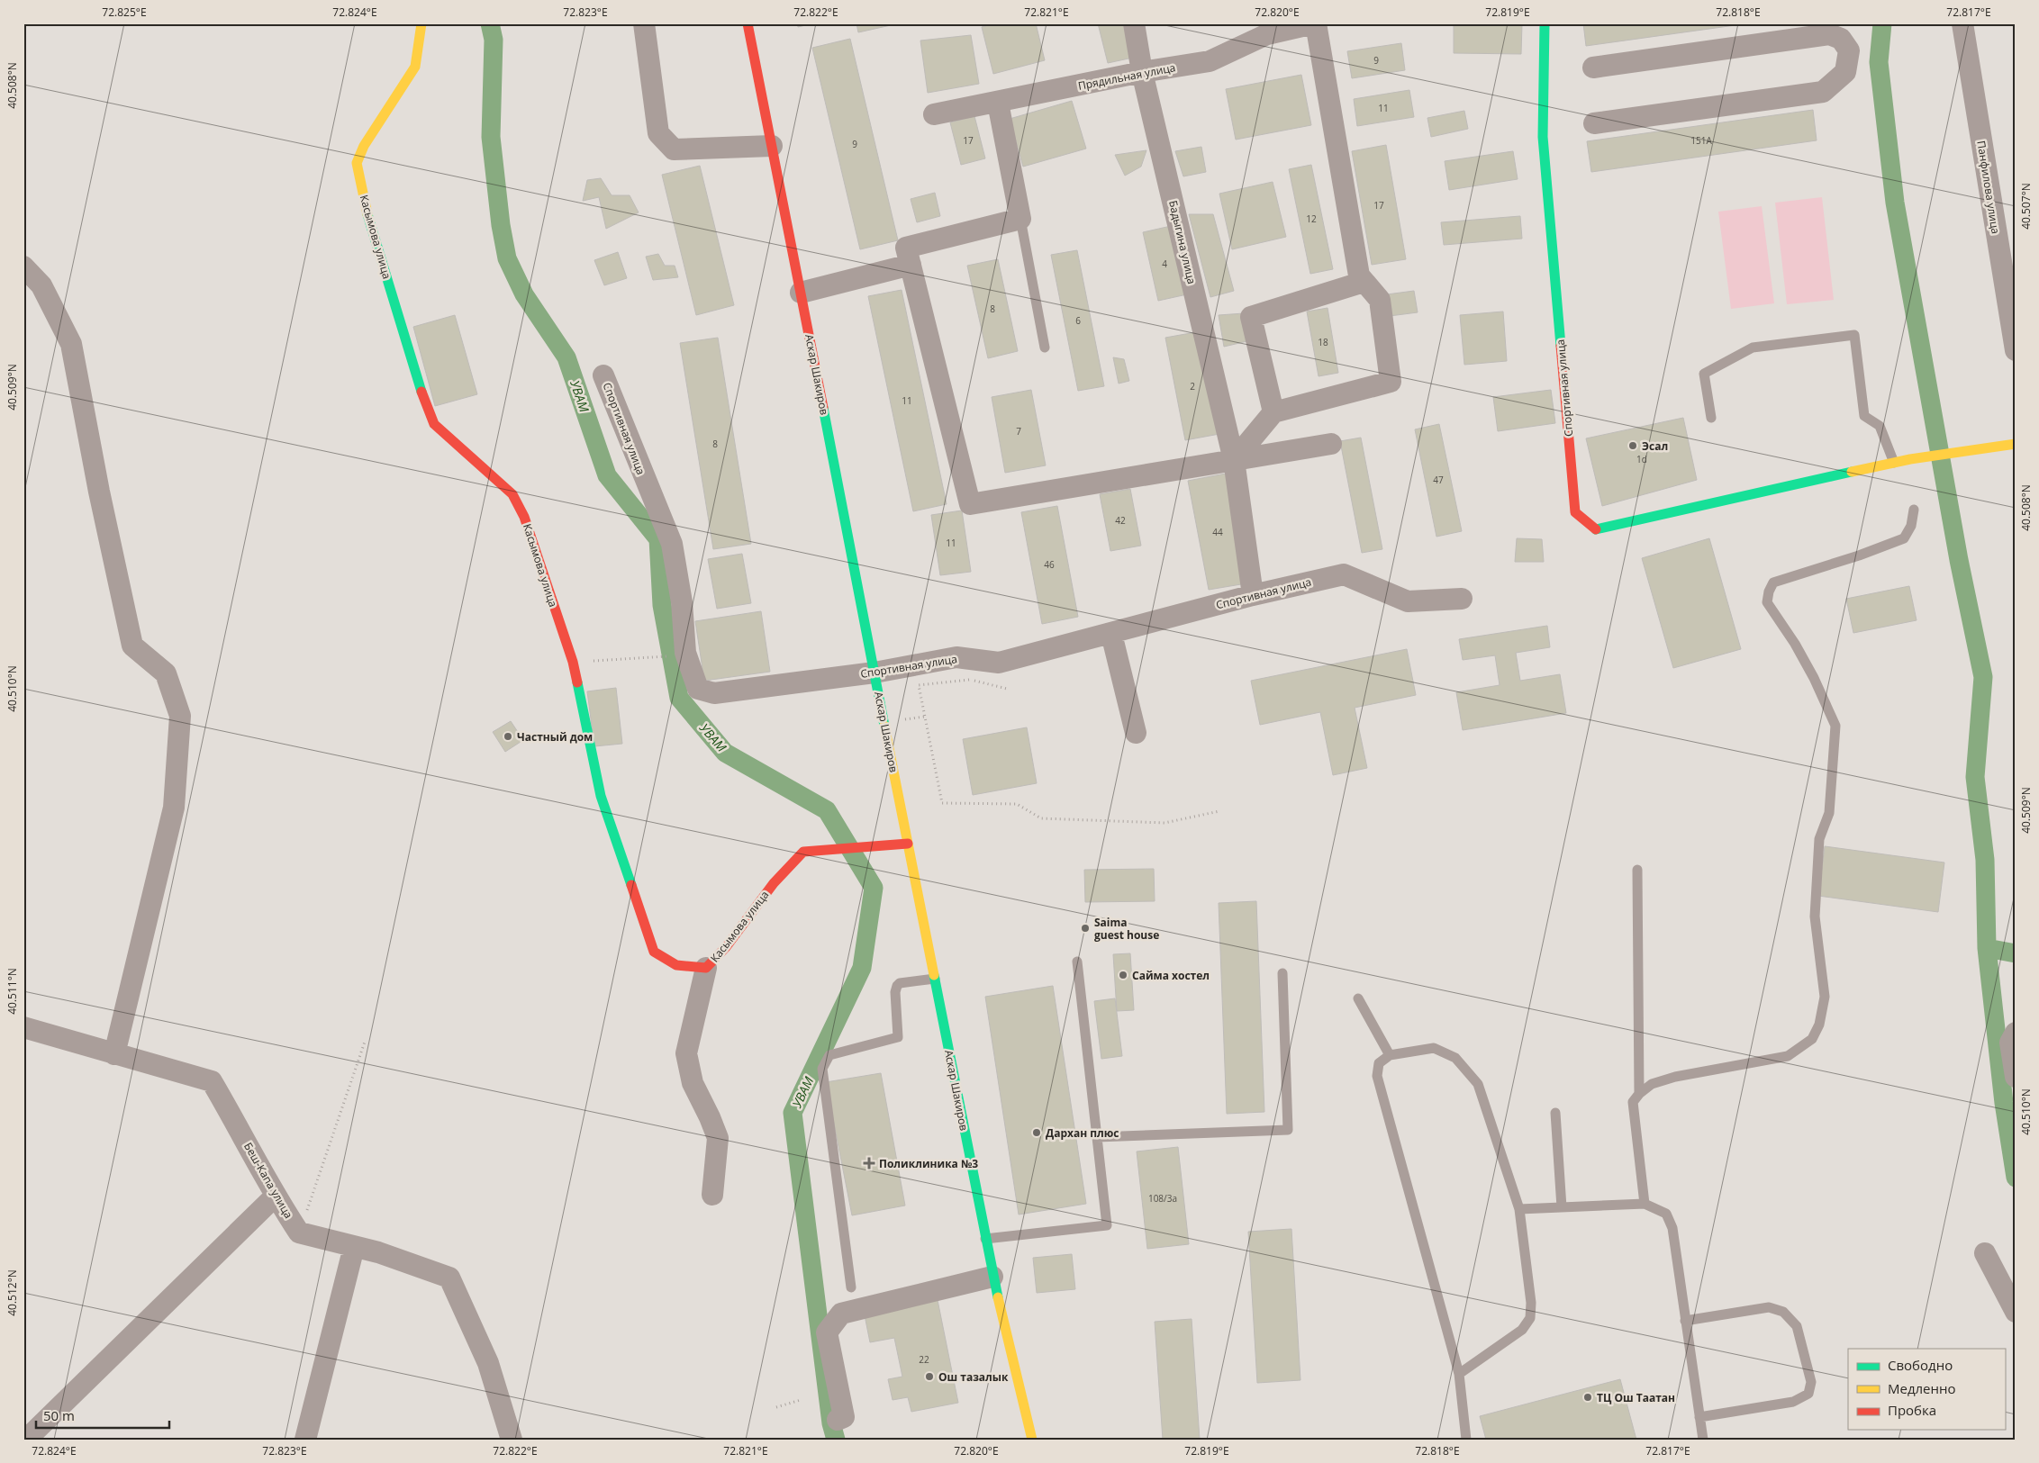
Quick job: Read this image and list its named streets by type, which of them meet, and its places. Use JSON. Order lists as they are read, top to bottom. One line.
{"streets":{"street":["Прядильная улица","Панфилова улица","Касымова улица","Бадыгина улица","Аскар Шакиров","Спортивная улица","Беш-Капа улица"]},"crossings":[["Прядильная улица","Бадыгина улица"],["Касымова улица","Аскар Шакиров"],["Бадыгина улица","Спортивная улица"],["Аскар Шакиров","Спортивная улица"]],"water":["УВАМ"],"places":{"other":["Эсал","Частный дом","Saima guest house","Сайма хостел","Дархан плюс","Ош тазалык","ТЦ Ош Таатан"],"health":["Поликлиника №3"]},"house_numbers":["9","11","17","151А","9","17","12","4","8","6","18","2","11","7","8","1d","47","42","44","11","46","108/3а","22"],"legend":["Свободно","Медленно","Пробка"],"scale_bar":"50 m","coordinates":["72.825°E","72.824°E","72.823°E","72.822°E","72.821°E","72.820°E","72.819°E","72.818°E","72.817°E","40.508°N","40.507°N","40.509°N","40.510°N","40.511°N","40.512°N"]}
